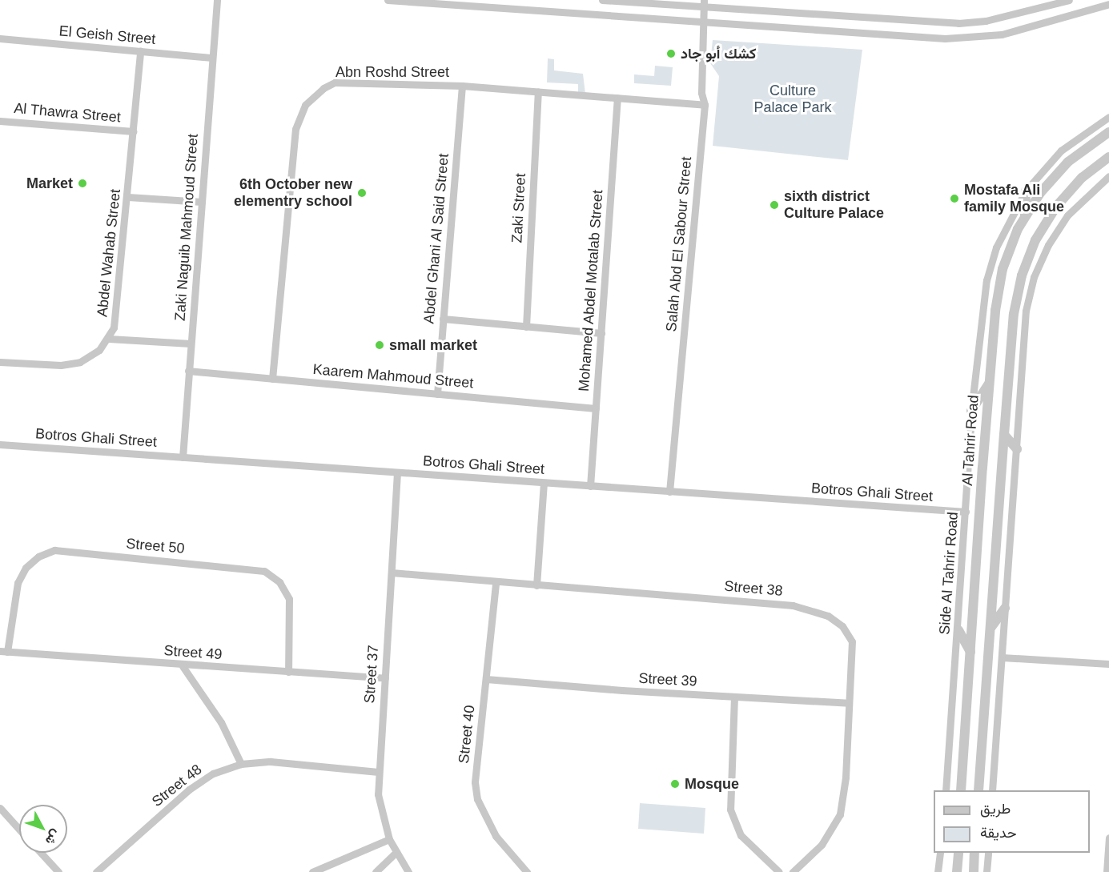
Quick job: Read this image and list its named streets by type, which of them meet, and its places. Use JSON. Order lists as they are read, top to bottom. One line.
{"streets":{"street":["El Geish Street","Abn Roshd Street","Al Thawra Street","Zaki Street","Zaki Naguib Mahmoud Street","Abdel Ghani Al Said Street","Salah Abd El Sabour Street","Abdel Wahab Street","Mohamed Abdel Motalab Street","Kaarem Mahmoud Street","Botros Ghali Street","Al Tahrir Road","Street 50","Side Al Tahrir Road","Street 38","Street 49","Street 37","Street 39","Street 40","Street 48"]},"crossings":[["El Geish Street","Zaki Naguib Mahmoud Street"],["El Geish Street","Abdel Wahab Street"],["Abn Roshd Street","Zaki Street"],["Abn Roshd Street","Abdel Ghani Al Said Street"],["Abn Roshd Street","Salah Abd El Sabour Street"],["Abn Roshd Street","Mohamed Abdel Motalab Street"],["Abn Roshd Street","Kaarem Mahmoud Street"],["Al Thawra Street","Abdel Wahab Street"],["Zaki Naguib Mahmoud Street","Kaarem Mahmoud Street"],["Zaki Naguib Mahmoud Street","Botros Ghali Street"],["Abdel Ghani Al Said Street","Kaarem Mahmoud Street"],["Salah Abd El Sabour Street","Botros Ghali Street"],["Mohamed Abdel Motalab Street","Kaarem Mahmoud Street"],["Mohamed Abdel Motalab Street","Botros Ghali Street"],["Botros Ghali Street","Side Al Tahrir Road"],["Botros Ghali Street","Street 37"],["Street 50","Street 49"],["Street 38","Street 37"],["Street 38","Street 39"],["Street 38","Street 40"],["Street 49","Street 37"],["Street 37","Street 48"],["Street 39","Street 40"]],"parks":["Culture Palace Park"],"places":["كشك أبو جاد","Market","6th October new elementry school","Mostafa Ali family Mosque","sixth district Culture Palace","small market","Mosque"],"legend":["طريق","حديقة"],"north":"bottom right"}
